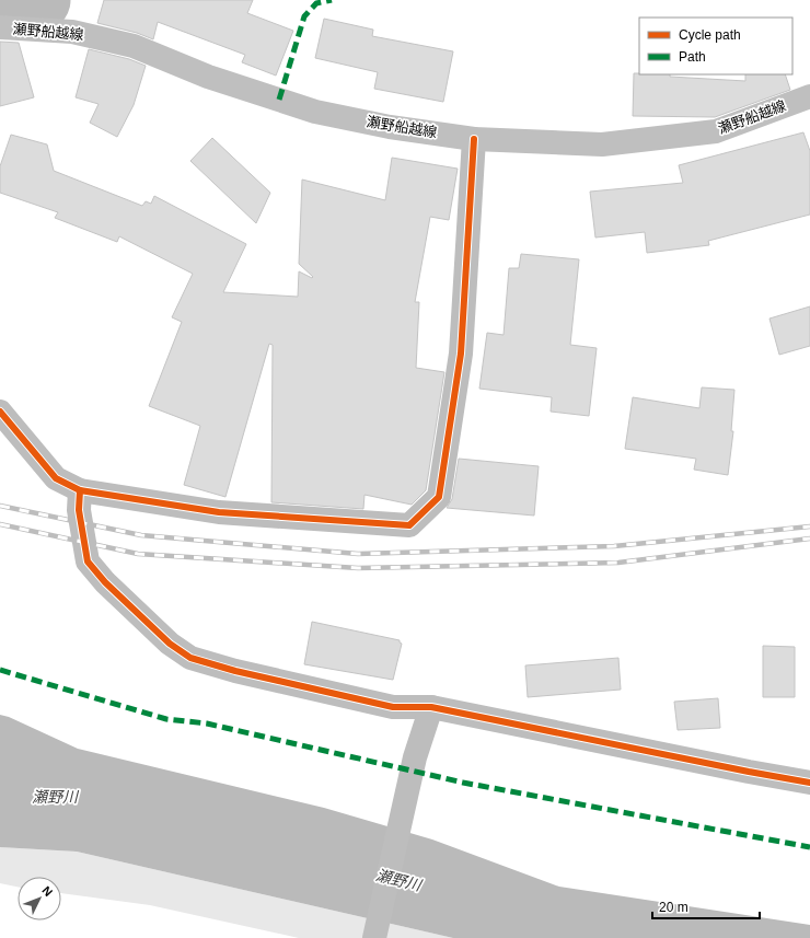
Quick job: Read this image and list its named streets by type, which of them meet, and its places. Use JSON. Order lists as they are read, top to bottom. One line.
{"streets":{"main road":["瀬野船越線"]},"water":["瀬野川"],"legend":["Cycle path","Path"],"scale_bar":"20 m","north":"top right"}
